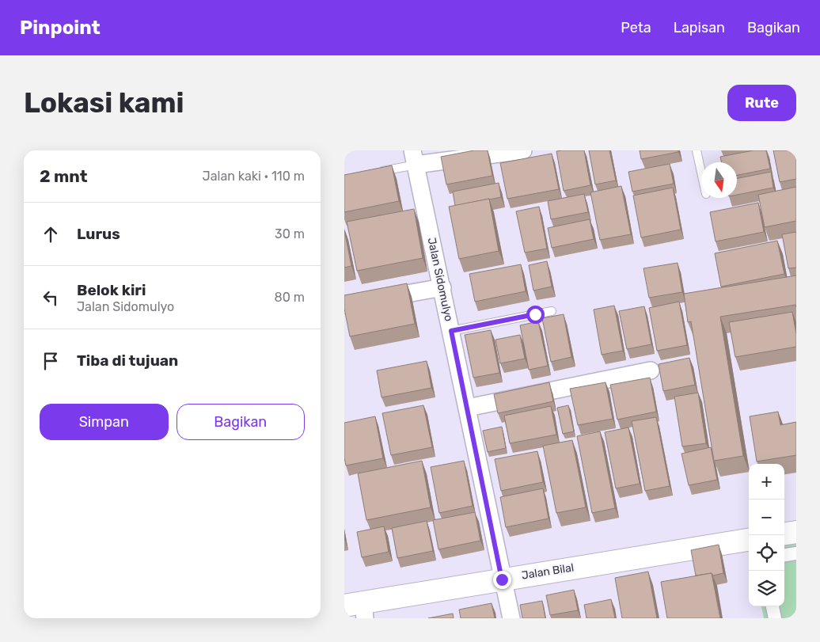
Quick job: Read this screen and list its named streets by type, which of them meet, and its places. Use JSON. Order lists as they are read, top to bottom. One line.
{"streets":{"main road":["Jalan Bilal"],"street":["Jalan Sidomulyo"]},"crossings":[["Jalan Sidomulyo","Jalan Bilal"]],"north":"bottom","page":{"header":"Pinpoint","nav":["Peta","Lapisan","Bagikan"],"buttons":["Rute",["Simpan","Bagikan"]],"title":"Lokasi kami","heading":["2 mnt","Jalan kaki · 110 m"],"list":[["Lurus","30 m"],["Belok kiri","Jalan Sidomulyo","80 m"],"Tiba di tujuan"],"map_buttons":["+","−"]}}
